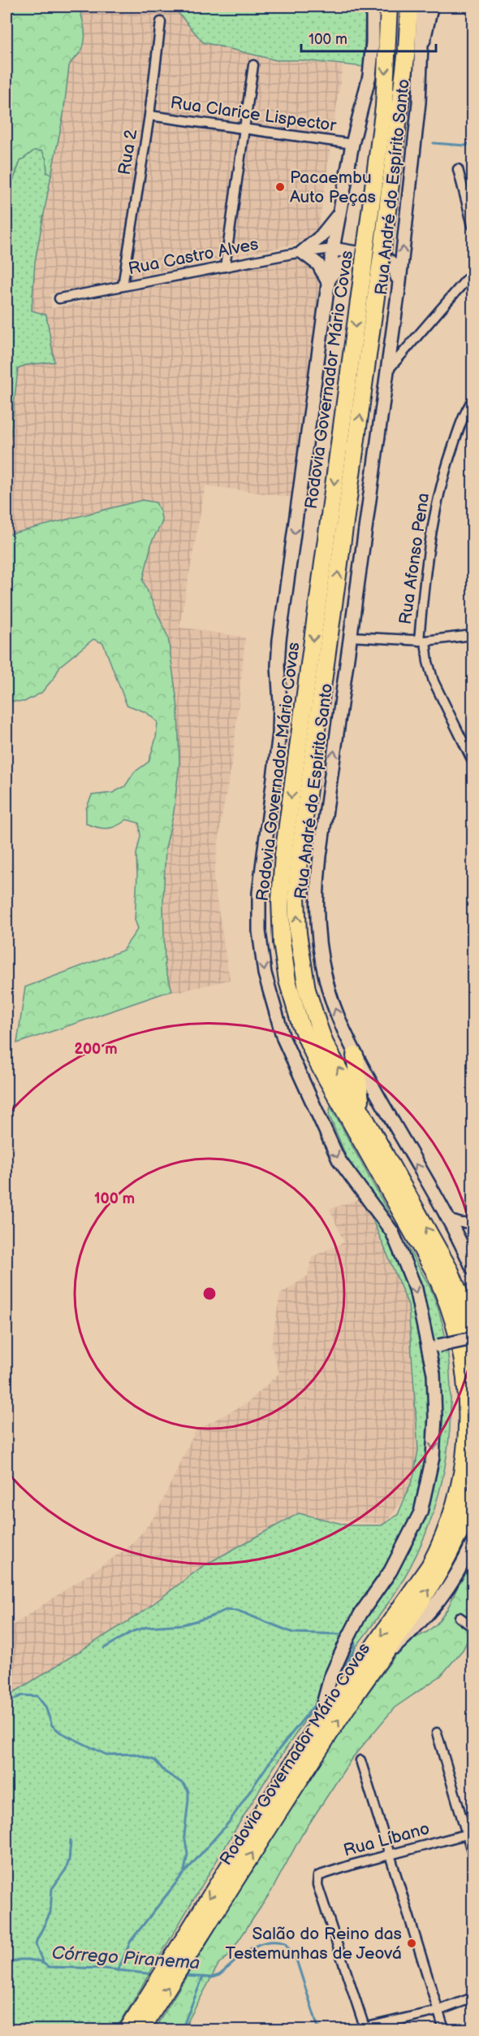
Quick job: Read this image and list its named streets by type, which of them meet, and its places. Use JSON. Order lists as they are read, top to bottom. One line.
{"streets":{"highway":["Rodovia Governador Mário Covas"],"street":["Rua Clarice Lispector","Rua 2","Rua André do Espírito Santo","Rua Castro Alves","Rua Afonso Pena","Rua Líbano"]},"crossings":[["Rua Clarice Lispector","Rua 2"],["Rua Clarice Lispector","Rodovia Governador Mário Covas"],["Rua 2","Rua Castro Alves"],["Rua Castro Alves","Rodovia Governador Mário Covas"]],"one_way":["Rua André do Espírito Santo"],"water":["Córrego Piranema"],"places":["Pacaembu Auto Peças","Salão do Reino das Testemunhas de Jeová"],"scale_bar":"100 m","rings":["200 m","100 m"]}
